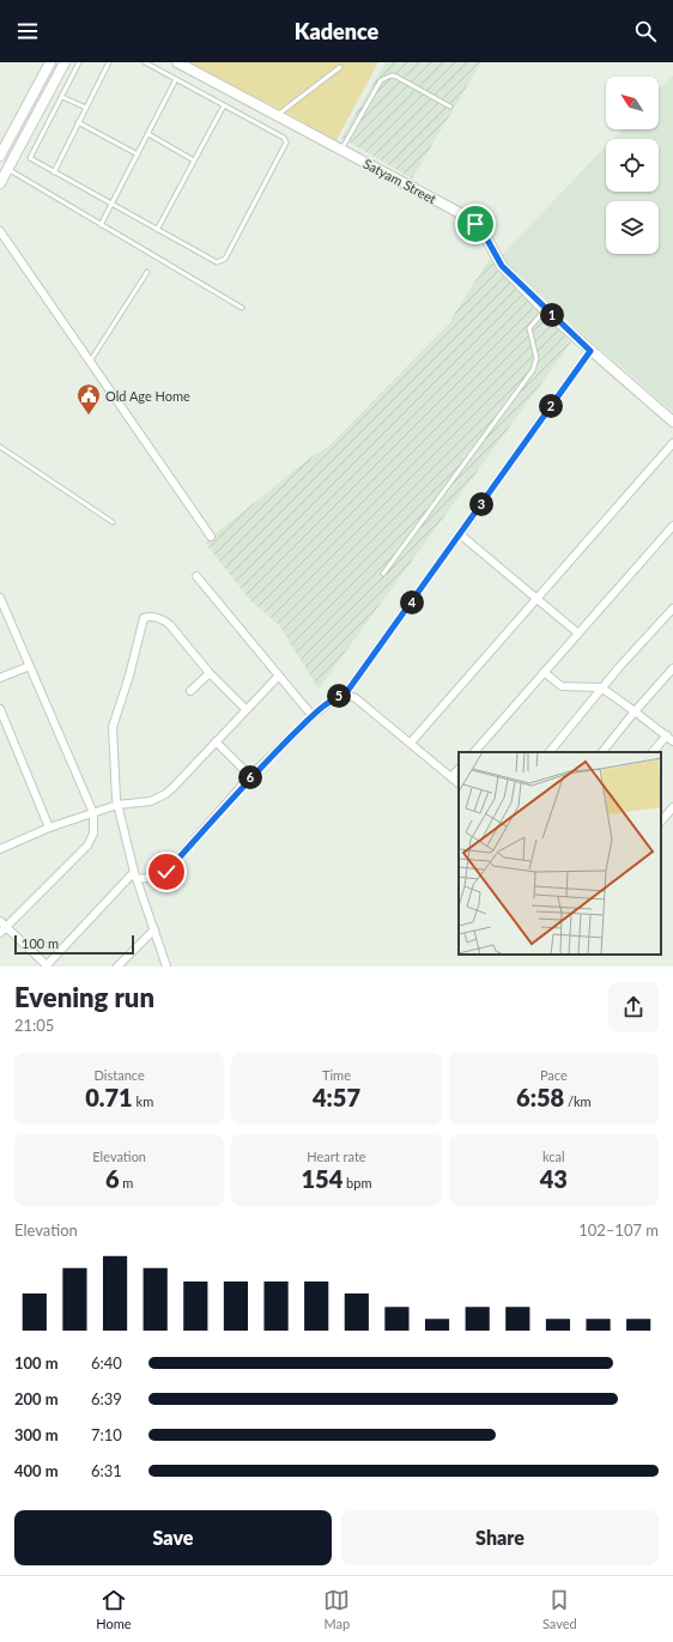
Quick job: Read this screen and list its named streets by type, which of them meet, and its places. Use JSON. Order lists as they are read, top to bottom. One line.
{"streets":{"street":["Satyam Street"]},"places":{"public building":["Old Age Home"]},"scale_bar":"100 m","north":"top left","page":{"header":"Kadence","pins":["1","2","3","4","5","6"],"scale":"100 m","heading":["Evening run","21:05"],"stats":[["Distance","0.71 km"],["Time","4:57"],["Pace","6:58 /km"],["Elevation","6 m"],["Heart rate","154 bpm"],["kcal","43"]],"chart":["Elevation","102–107 m"],"list":[{"name":"100 m","note":"6:40"},{"name":"200 m","note":"6:39"},{"name":"300 m","note":"7:10"},{"name":"400 m","note":"6:31"}],"buttons":["Save","Share"],"tabs":["Home","Map","Saved"]}}
